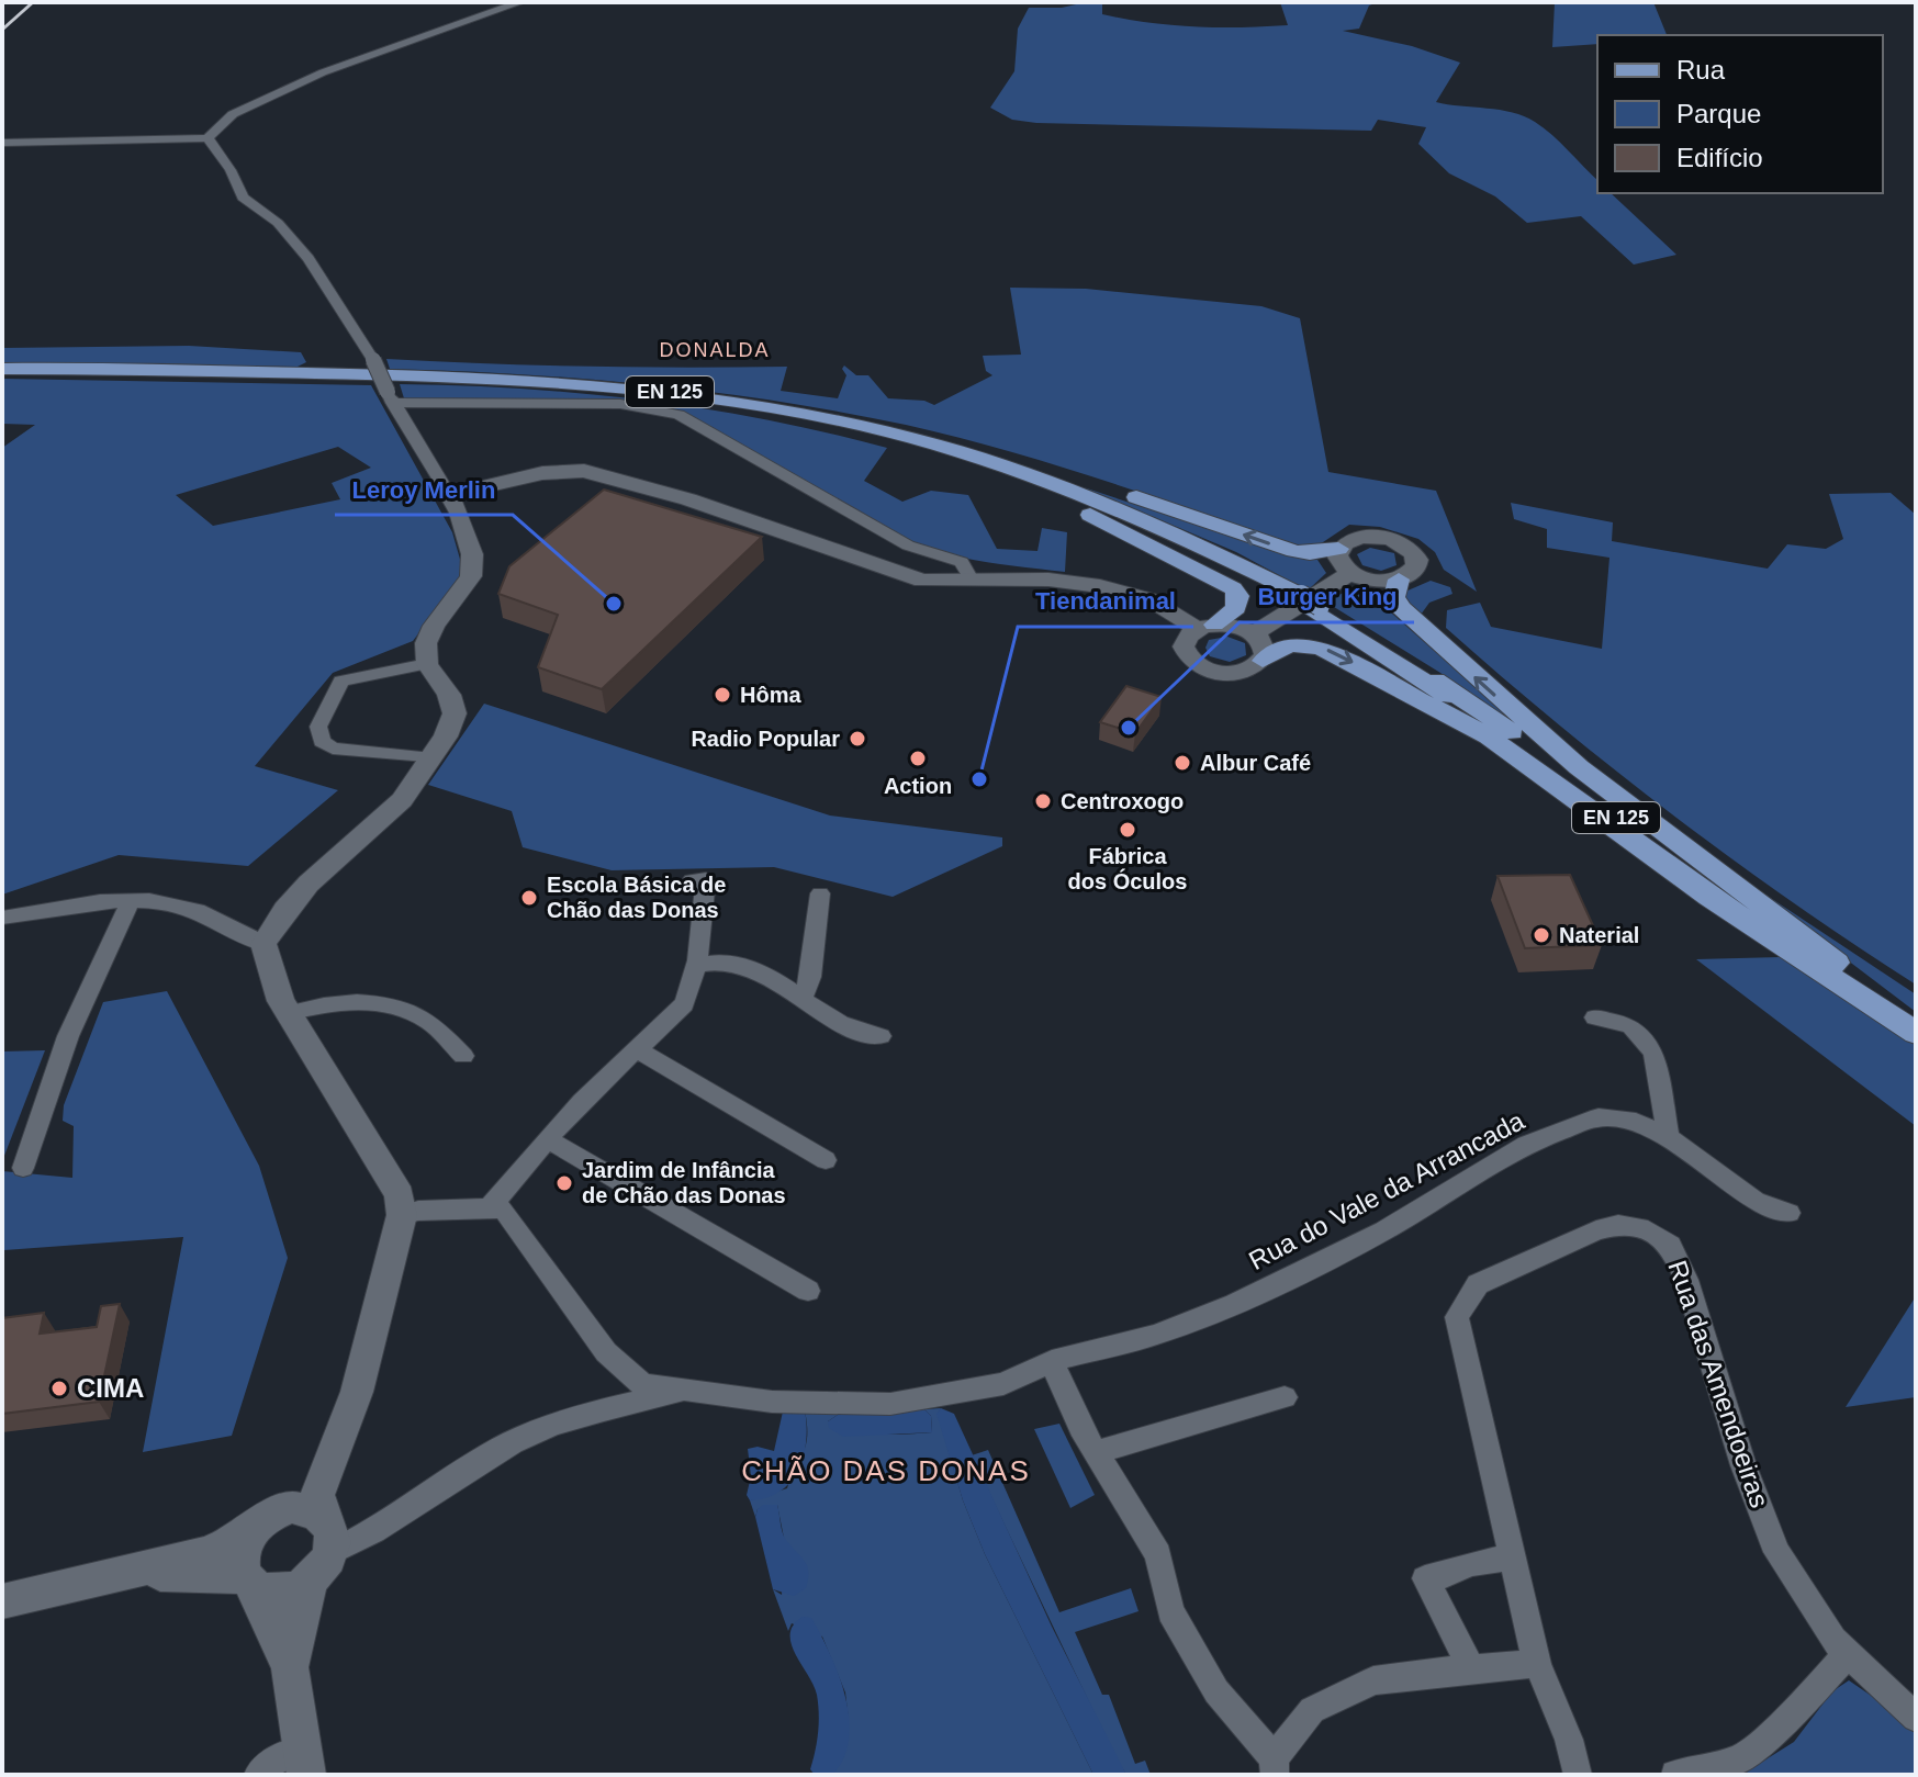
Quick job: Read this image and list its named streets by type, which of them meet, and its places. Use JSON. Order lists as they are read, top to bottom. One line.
{"streets":{"main road":["EN 125"],"street":["Rua do Vale da Arrancada","Rua das Amendoeiras"]},"districts":["DONALDA","CHÃO DAS DONAS"],"places":["Leroy Merlin","Hôma","Burger King","Radio Popular","Action","Albur Café","Tiendanimal","Centroxogo","Fábrica dos Óculos","Escola Básica de Chão das Donas","Naterial","Jardim de Infância de Chão das Donas","CIMA"],"legend":["Rua","Parque","Edifício"]}
